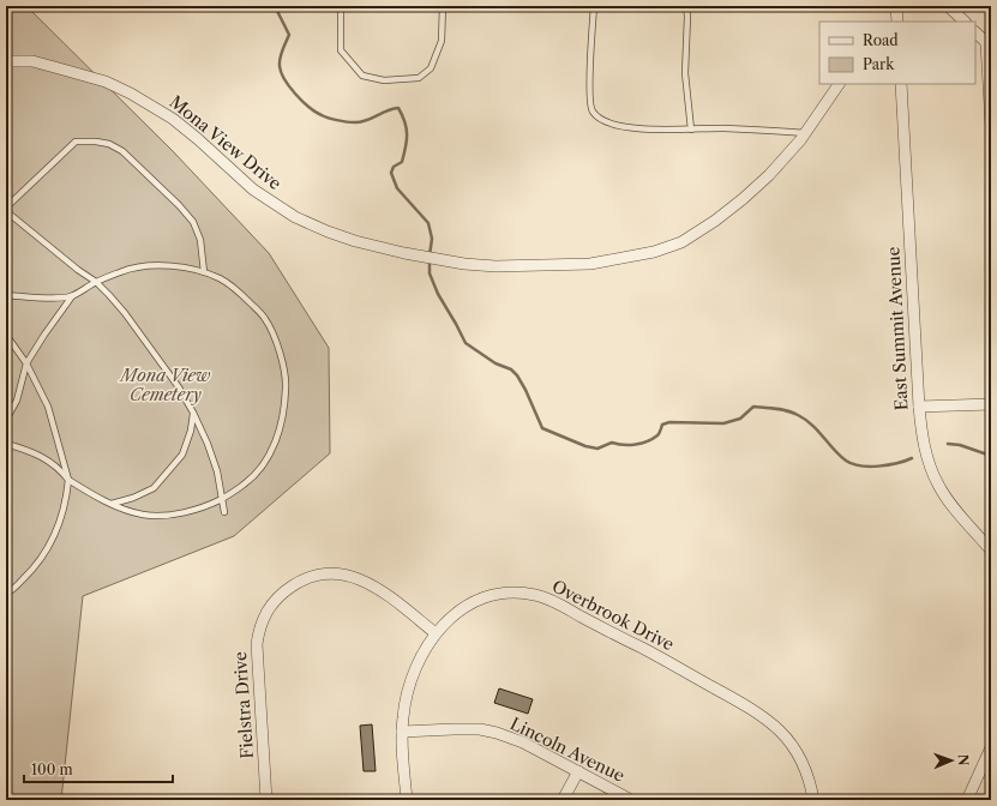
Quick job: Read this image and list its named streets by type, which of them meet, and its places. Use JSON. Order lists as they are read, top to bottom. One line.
{"streets":{"street":["Mona View Drive","East Summit Avenue","Overbrook Drive","Fielstra Drive","Lincoln Avenue"]},"crossings":[["Overbrook Drive","Fielstra Drive"],["Overbrook Drive","Lincoln Avenue"]],"parks":["Mona View Cemetery"],"legend":["Road","Park"],"scale_bar":"100 m","north":"right"}
